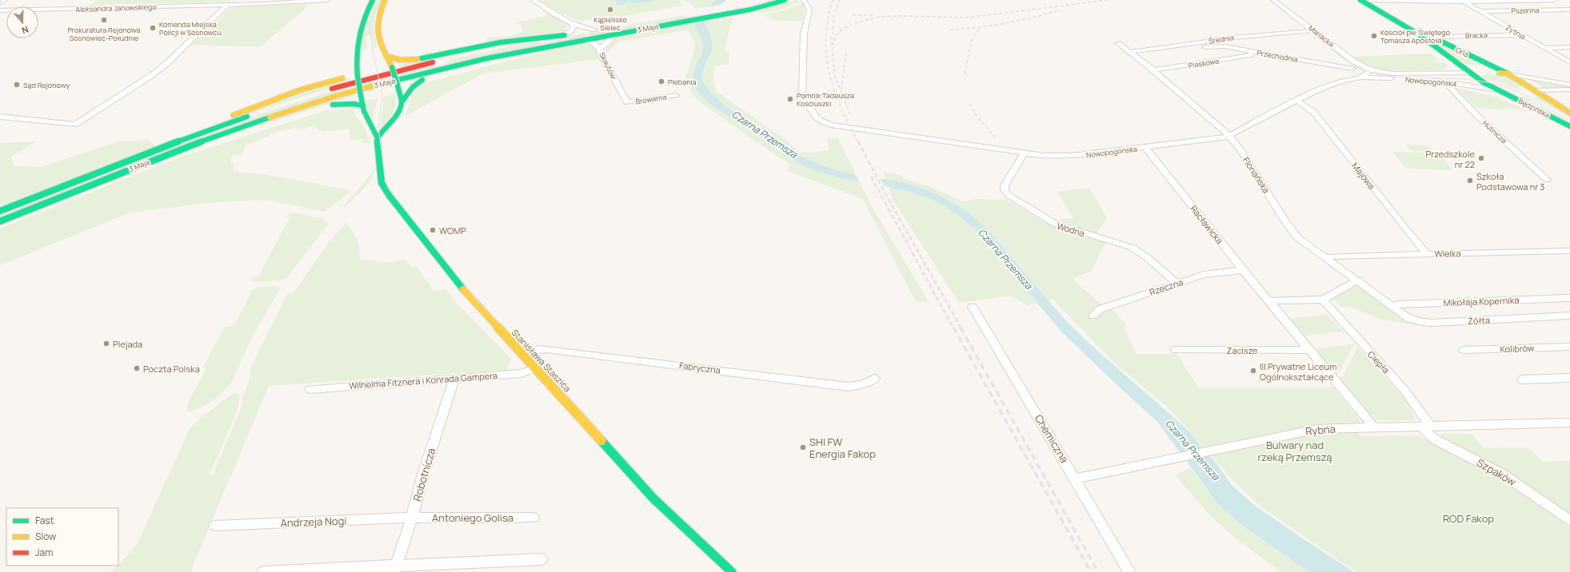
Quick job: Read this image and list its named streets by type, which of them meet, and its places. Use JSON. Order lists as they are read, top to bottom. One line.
{"streets":{"main road":["3 Maja","Orla","Będzińska","Stanisława Staszica"],"street":["Aleksandra Janowskiego","Pszenna","Żytnia","Bracka","Mariacka","Średnia","Przechodnia","Piaskowa","Skautów","Nowopogońska","Browarna","Hutnicza","Floriańska","Majowa","Racławicka","Wodna","Wielka","Rzeczna","Mikołaja Kopernika","Żółta","Kolibrów","Zacisze","Ciepła","Fabryczna","Wilhelma Fitznera i Konrada Gampera","Rybna","Chemiczna","Szpaków","Robotnicza","Antoniego Golisa","Andrzeja Nogi"]},"crossings":[["Pszenna","Żytnia"],["3 Maja","Skautów"],["3 Maja","Stanisława Staszica"],["Żytnia","Bracka"],["Bracka","Orla"],["Mariacka","Średnia"],["Mariacka","Nowopogońska"],["Średnia","Floriańska"],["Orla","Nowopogońska"],["Orla","Będzińska"],["Przechodnia","Piaskowa"],["Piaskowa","Floriańska"],["Skautów","Browarna"],["Nowopogońska","Będzińska"],["Nowopogońska","Hutnicza"],["Nowopogońska","Floriańska"],["Nowopogońska","Majowa"],["Nowopogońska","Racławicka"],["Nowopogońska","Wodna"],["Floriańska","Wielka"],["Floriańska","Mikołaja Kopernika"],["Floriańska","Żółta"],["Majowa","Wielka"],["Racławicka","Rzeczna"],["Racławicka","Zacisze"],["Racławicka","Rybna"],["Wodna","Rzeczna"],["Mikołaja Kopernika","Żółta"],["Stanisława Staszica","Fabryczna"],["Stanisława Staszica","Wilhelma Fitznera i Konrada Gampera"],["Ciepła","Rybna"],["Ciepła","Szpaków"],["Wilhelma Fitznera i Konrada Gampera","Robotnicza"],["Rybna","Chemiczna"],["Rybna","Szpaków"],["Robotnicza","Antoniego Golisa"],["Robotnicza","Andrzeja Nogi"],["Antoniego Golisa","Andrzeja Nogi"]],"water":["Czarna Przemsza"],"parks":["Bulwary nad rzeką Przemszą","ROD Fakop"],"places":["Kąpielisko Sielec","Prokuratura Rejonowa Sosnowiec-Południe","Komenda Miejska Policji w Sosnowcu","Kościół pw. Świętego Tomasza Apostoła","Plebania","Sąd Rejonowy","Pomnik Tadeusza Kościuszki","Przedszkole nr 22","Szkoła Podstawowa nr 3","WOMP","Plejada","Poczta Polska","III Prywatne Liceum Ogólnokształcące","SHI FW Energia Fakop"],"legend":["Fast","Slow","Jam"],"north":"bottom"}
